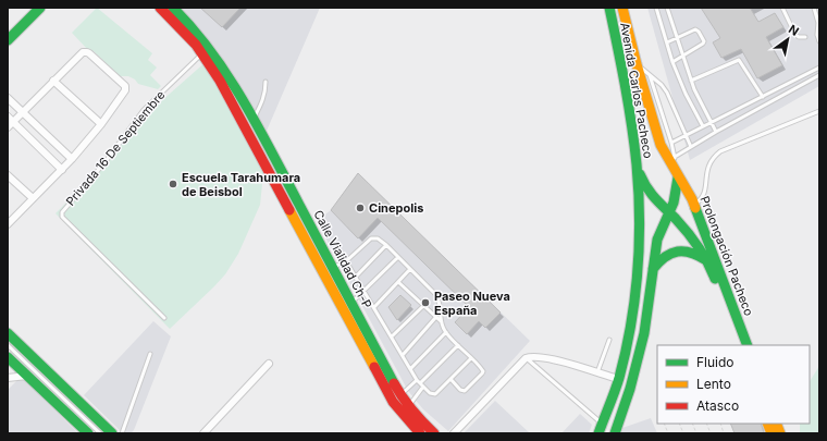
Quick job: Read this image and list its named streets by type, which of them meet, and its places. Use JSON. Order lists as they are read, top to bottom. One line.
{"streets":{"main road":["Avenida Carlos Pacheco","Prolongación Pacheco","Calle Vialidad Ch-P"],"lane":["Privada 16 De Septiembre"]},"crossings":[["Avenida Carlos Pacheco","Prolongación Pacheco"],["Privada 16 De Septiembre","Calle Vialidad Ch-P"]],"places":["Escuela Tarahumara de Beisbol","Cinepolis","Paseo Nueva España"],"legend":["Fluido","Lento","Atasco"],"north":"top right"}
